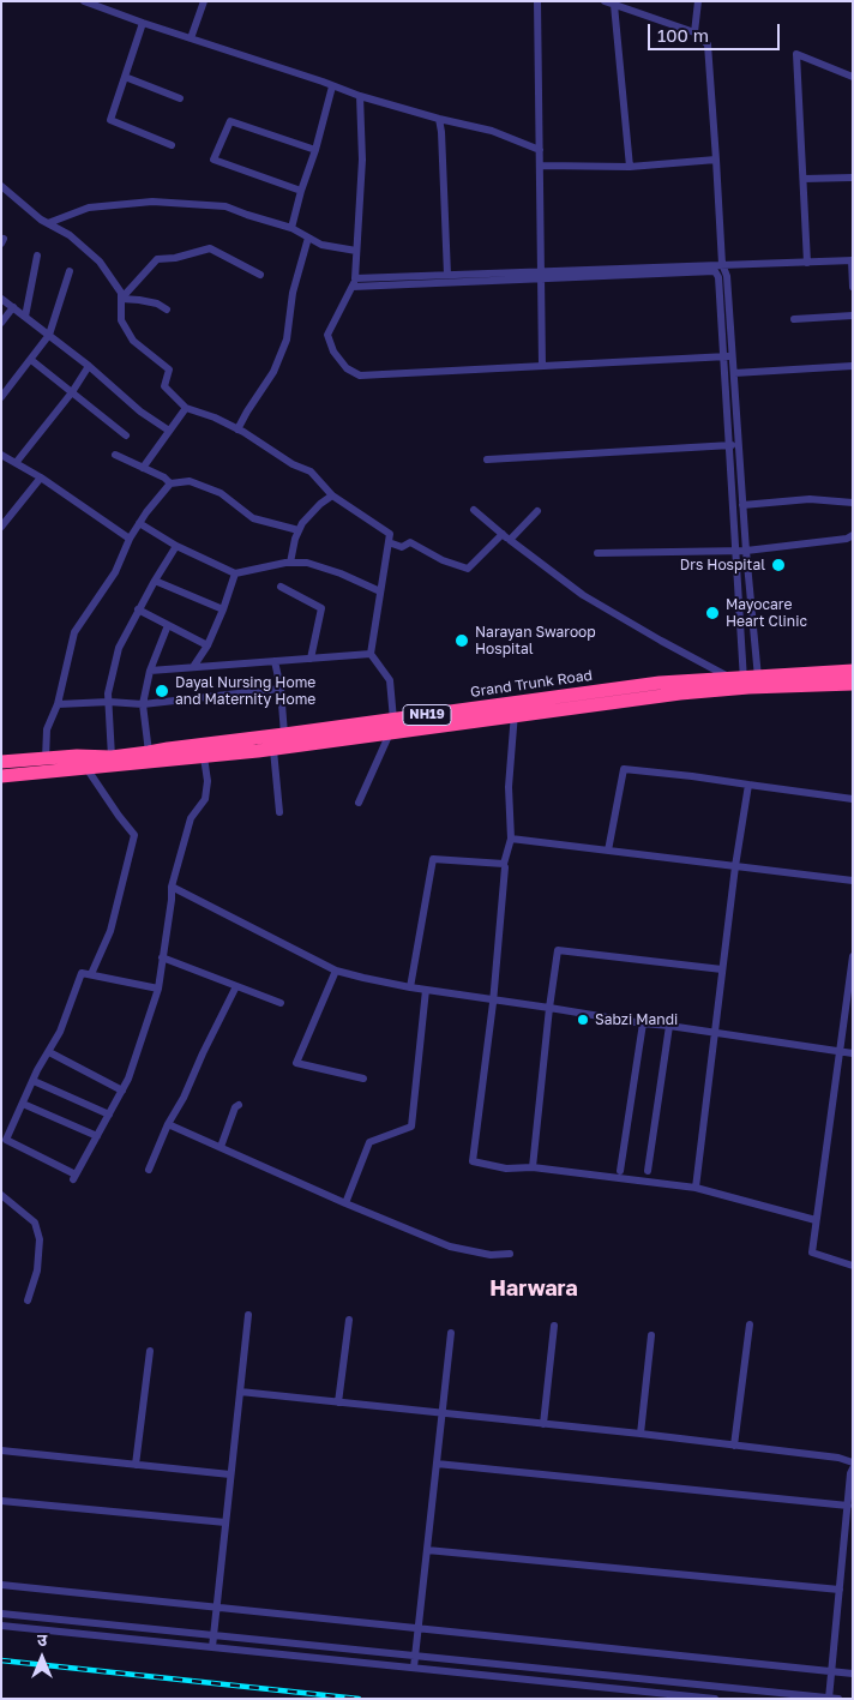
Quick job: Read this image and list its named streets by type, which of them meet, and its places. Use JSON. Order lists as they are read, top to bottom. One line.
{"streets":{"highway":["Grand Trunk Road","NH19"]},"districts":["Harwara"],"places":["Drs Hospital","Mayocare Heart Clinic","Narayan Swaroop Hospital","Dayal Nursing Home and Maternity Home","Sabzi Mandi"],"scale_bar":"100 m","north":"top"}
